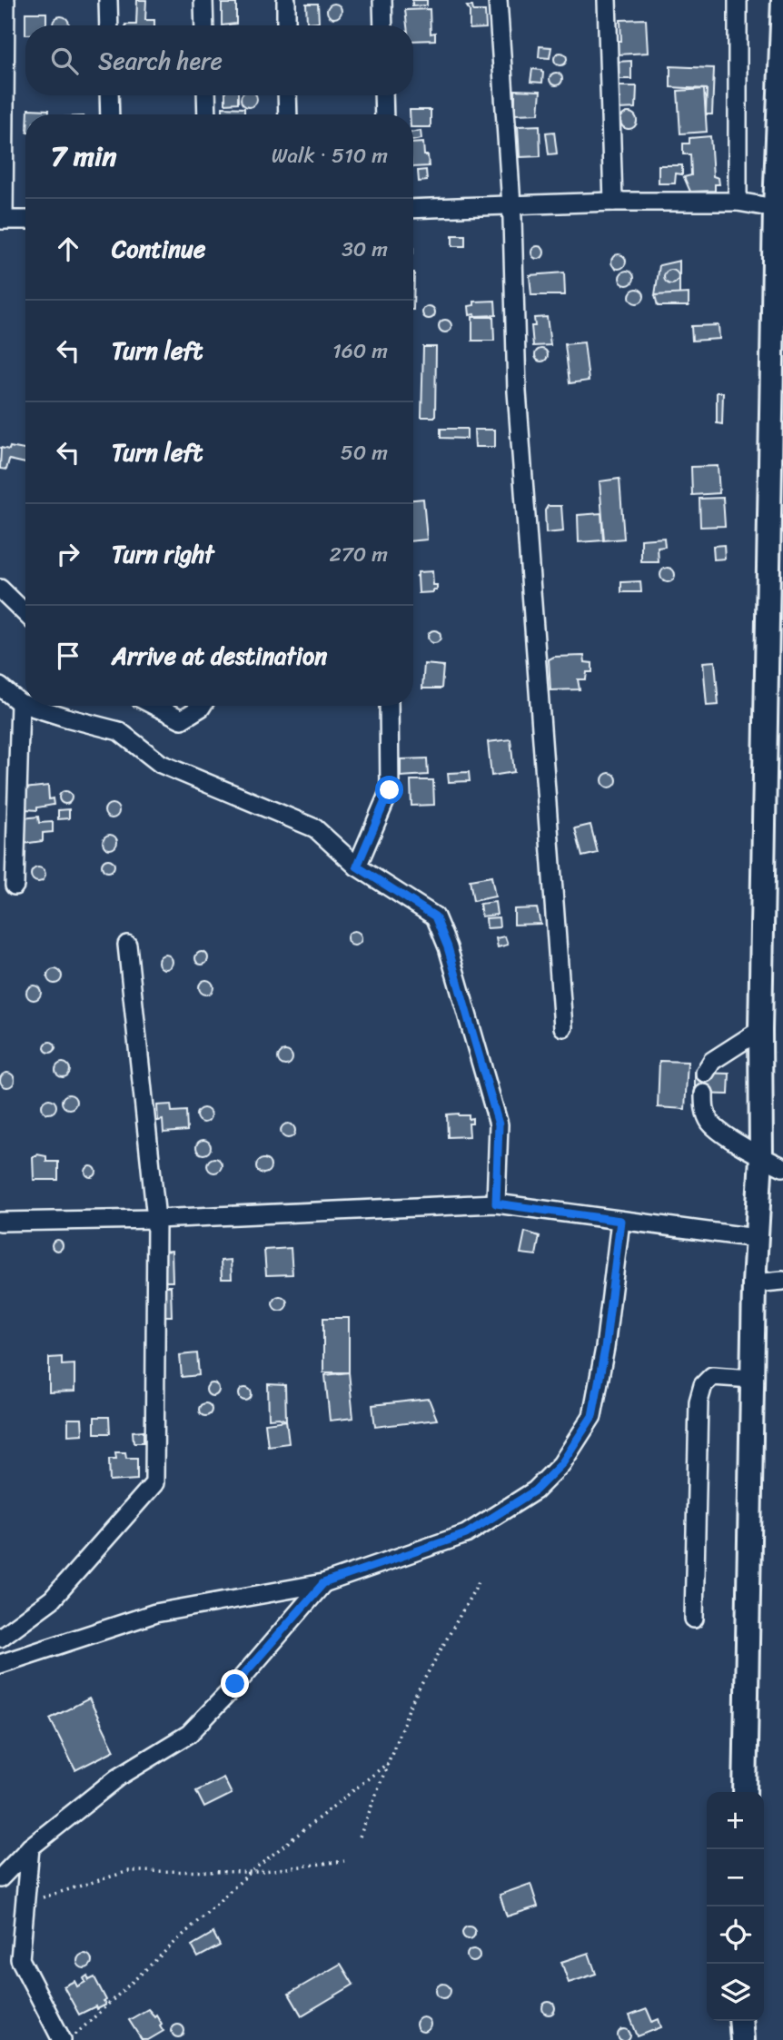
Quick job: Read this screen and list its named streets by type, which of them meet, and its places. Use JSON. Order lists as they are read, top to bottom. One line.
{"page":{"search":"Search here","heading":["7 min","Walk · 510 m"],"list":[["Continue","30 m"],["Turn left","160 m"],["Turn left","50 m"],["Turn right","270 m"],"Arrive at destination"],"map_buttons":["+","−"]}}
